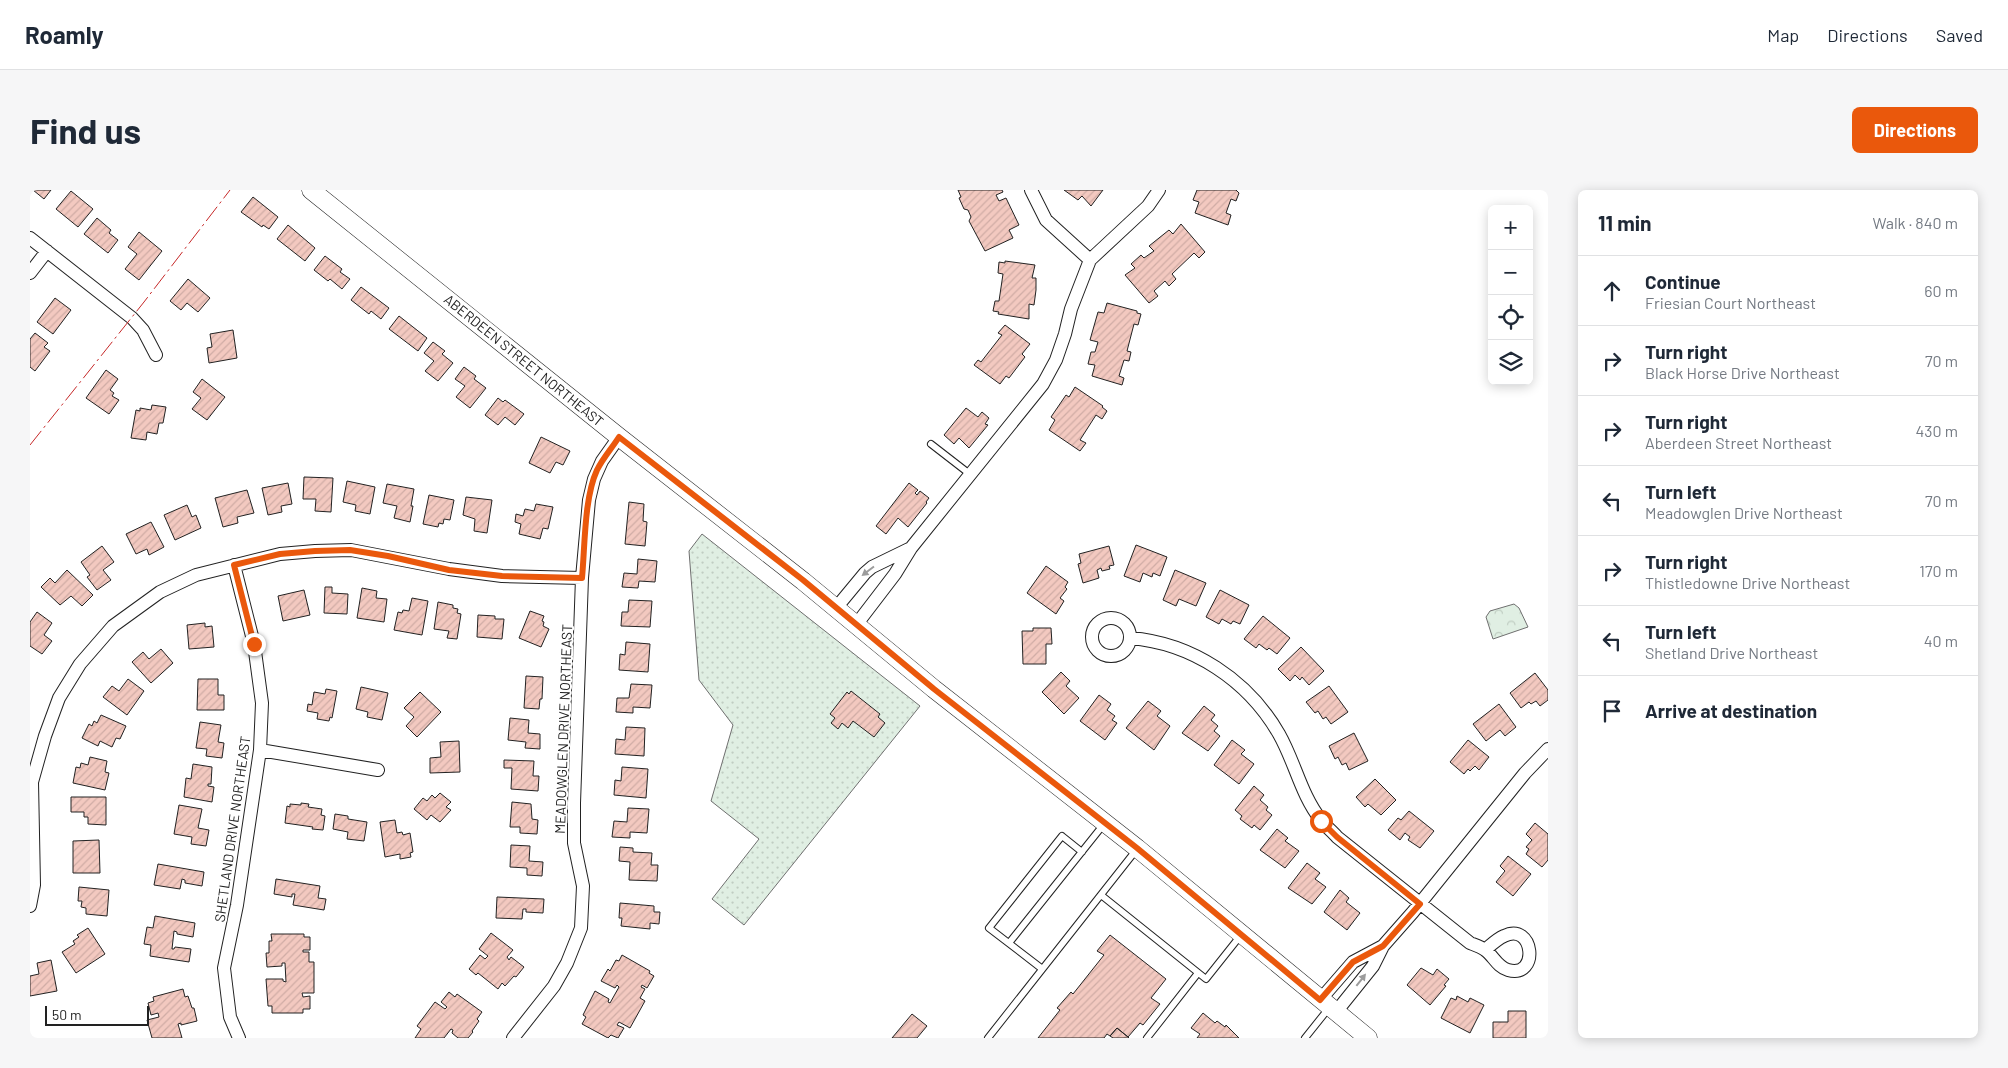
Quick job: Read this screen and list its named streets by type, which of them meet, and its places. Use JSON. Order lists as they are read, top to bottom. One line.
{"streets":{"street":["ABERDEEN STREET NORTHEAST","MEADOWGLEN DRIVE NORTHEAST","SHETLAND DRIVE NORTHEAST"]},"crossings":[["ABERDEEN STREET NORTHEAST","MEADOWGLEN DRIVE NORTHEAST"]],"scale_bar":"50 m","page":{"header":"Roamly","nav":["Map","Directions","Saved"],"buttons":"Directions","title":"Find us","heading":["11 min","Walk · 840 m"],"map_buttons":["+","−"],"list":[["Continue","Friesian Court Northeast","60 m"],["Turn right","Black Horse Drive Northeast","70 m"],["Turn right","Aberdeen Street Northeast","430 m"],["Turn left","Meadowglen Drive Northeast","70 m"],["Turn right","Thistledowne Drive Northeast","170 m"],["Turn left","Shetland Drive Northeast","40 m"],"Arrive at destination"],"scale":"50 m"}}
